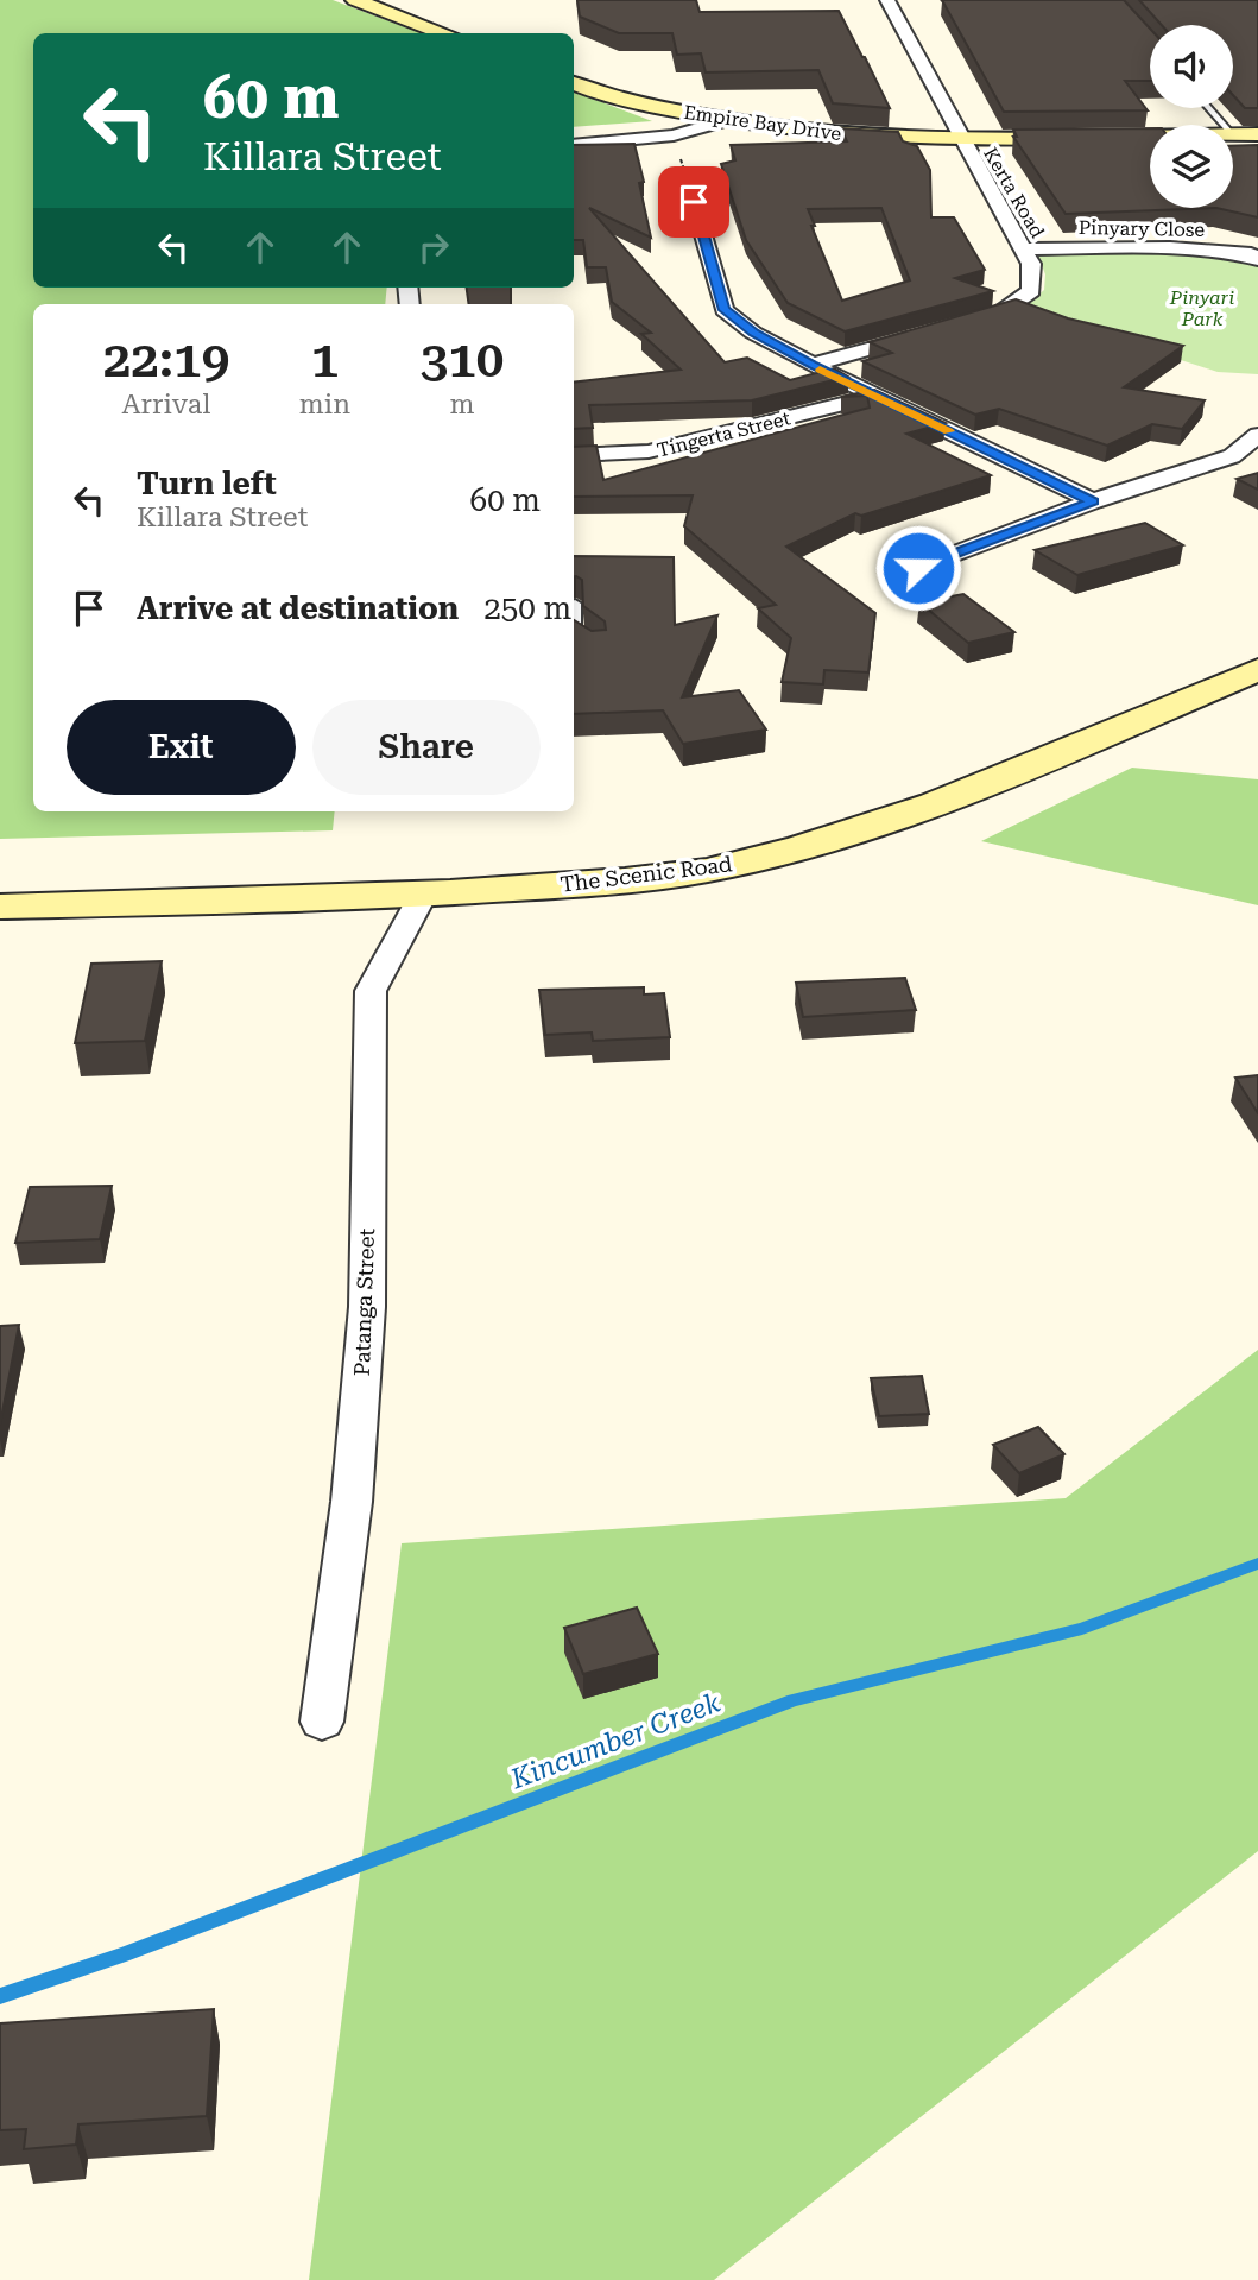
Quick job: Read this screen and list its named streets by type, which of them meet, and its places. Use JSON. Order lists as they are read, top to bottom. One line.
{"streets":{"main road":["Empire Bay Drive","The Scenic Road"],"street":["Kerta Road","Pinyary Close","Tingerta Street","Patanga Street"]},"crossings":[["Empire Bay Drive","Kerta Road"],["Kerta Road","Pinyary Close"],["The Scenic Road","Patanga Street"]],"water":["Kincumber Creek"],"parks":["Pinyari Park"],"page":{"turn":["60 m","Killara Street"],"eta":["22:19","Arrival","1","min","310","m"],"list":[{"name":"Turn left","note":"Killara Street","value":"60 m"},{"name":"Arrive at destination","value":"250 m"}],"buttons":["Exit","Share"]}}
